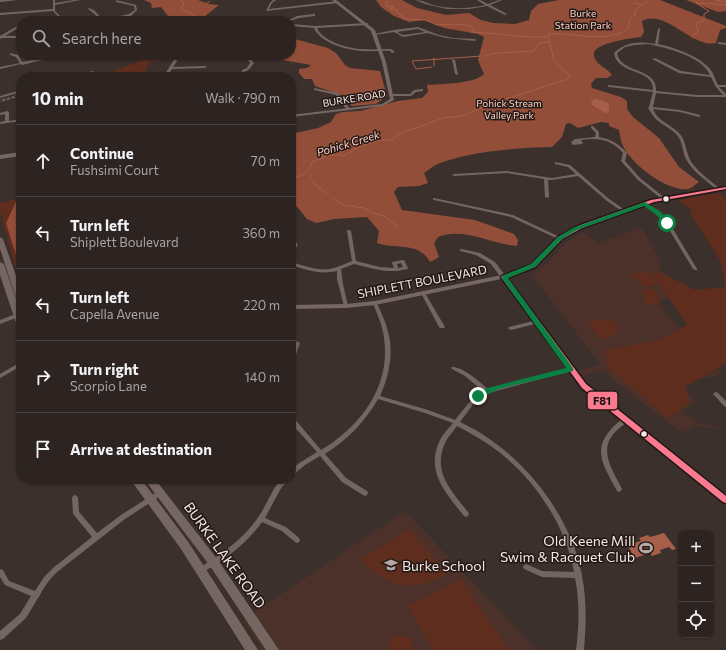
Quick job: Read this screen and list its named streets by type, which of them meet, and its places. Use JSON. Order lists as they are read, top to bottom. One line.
{"streets":{"main road":["BURKE LAKE ROAD"],"street":["BURKE ROAD","SHIPLETT BOULEVARD"]},"water":["Pohick Creek"],"parks":["Burke Station Park","Pohick Stream Valley Park"],"places":{"sports":["Old Keene Mill Swim & Racquet Club"],"school or university":["Burke School"]},"lines":["transit line F81"],"page":{"search":"Search here","heading":["10 min","Walk · 790 m"],"list":[["Continue","Fushsimi Court","70 m"],["Turn left","Shiplett Boulevard","360 m"],["Turn left","Capella Avenue","220 m"],["Turn right","Scorpio Lane","140 m"],"Arrive at destination"],"map_buttons":["+","−"]}}
